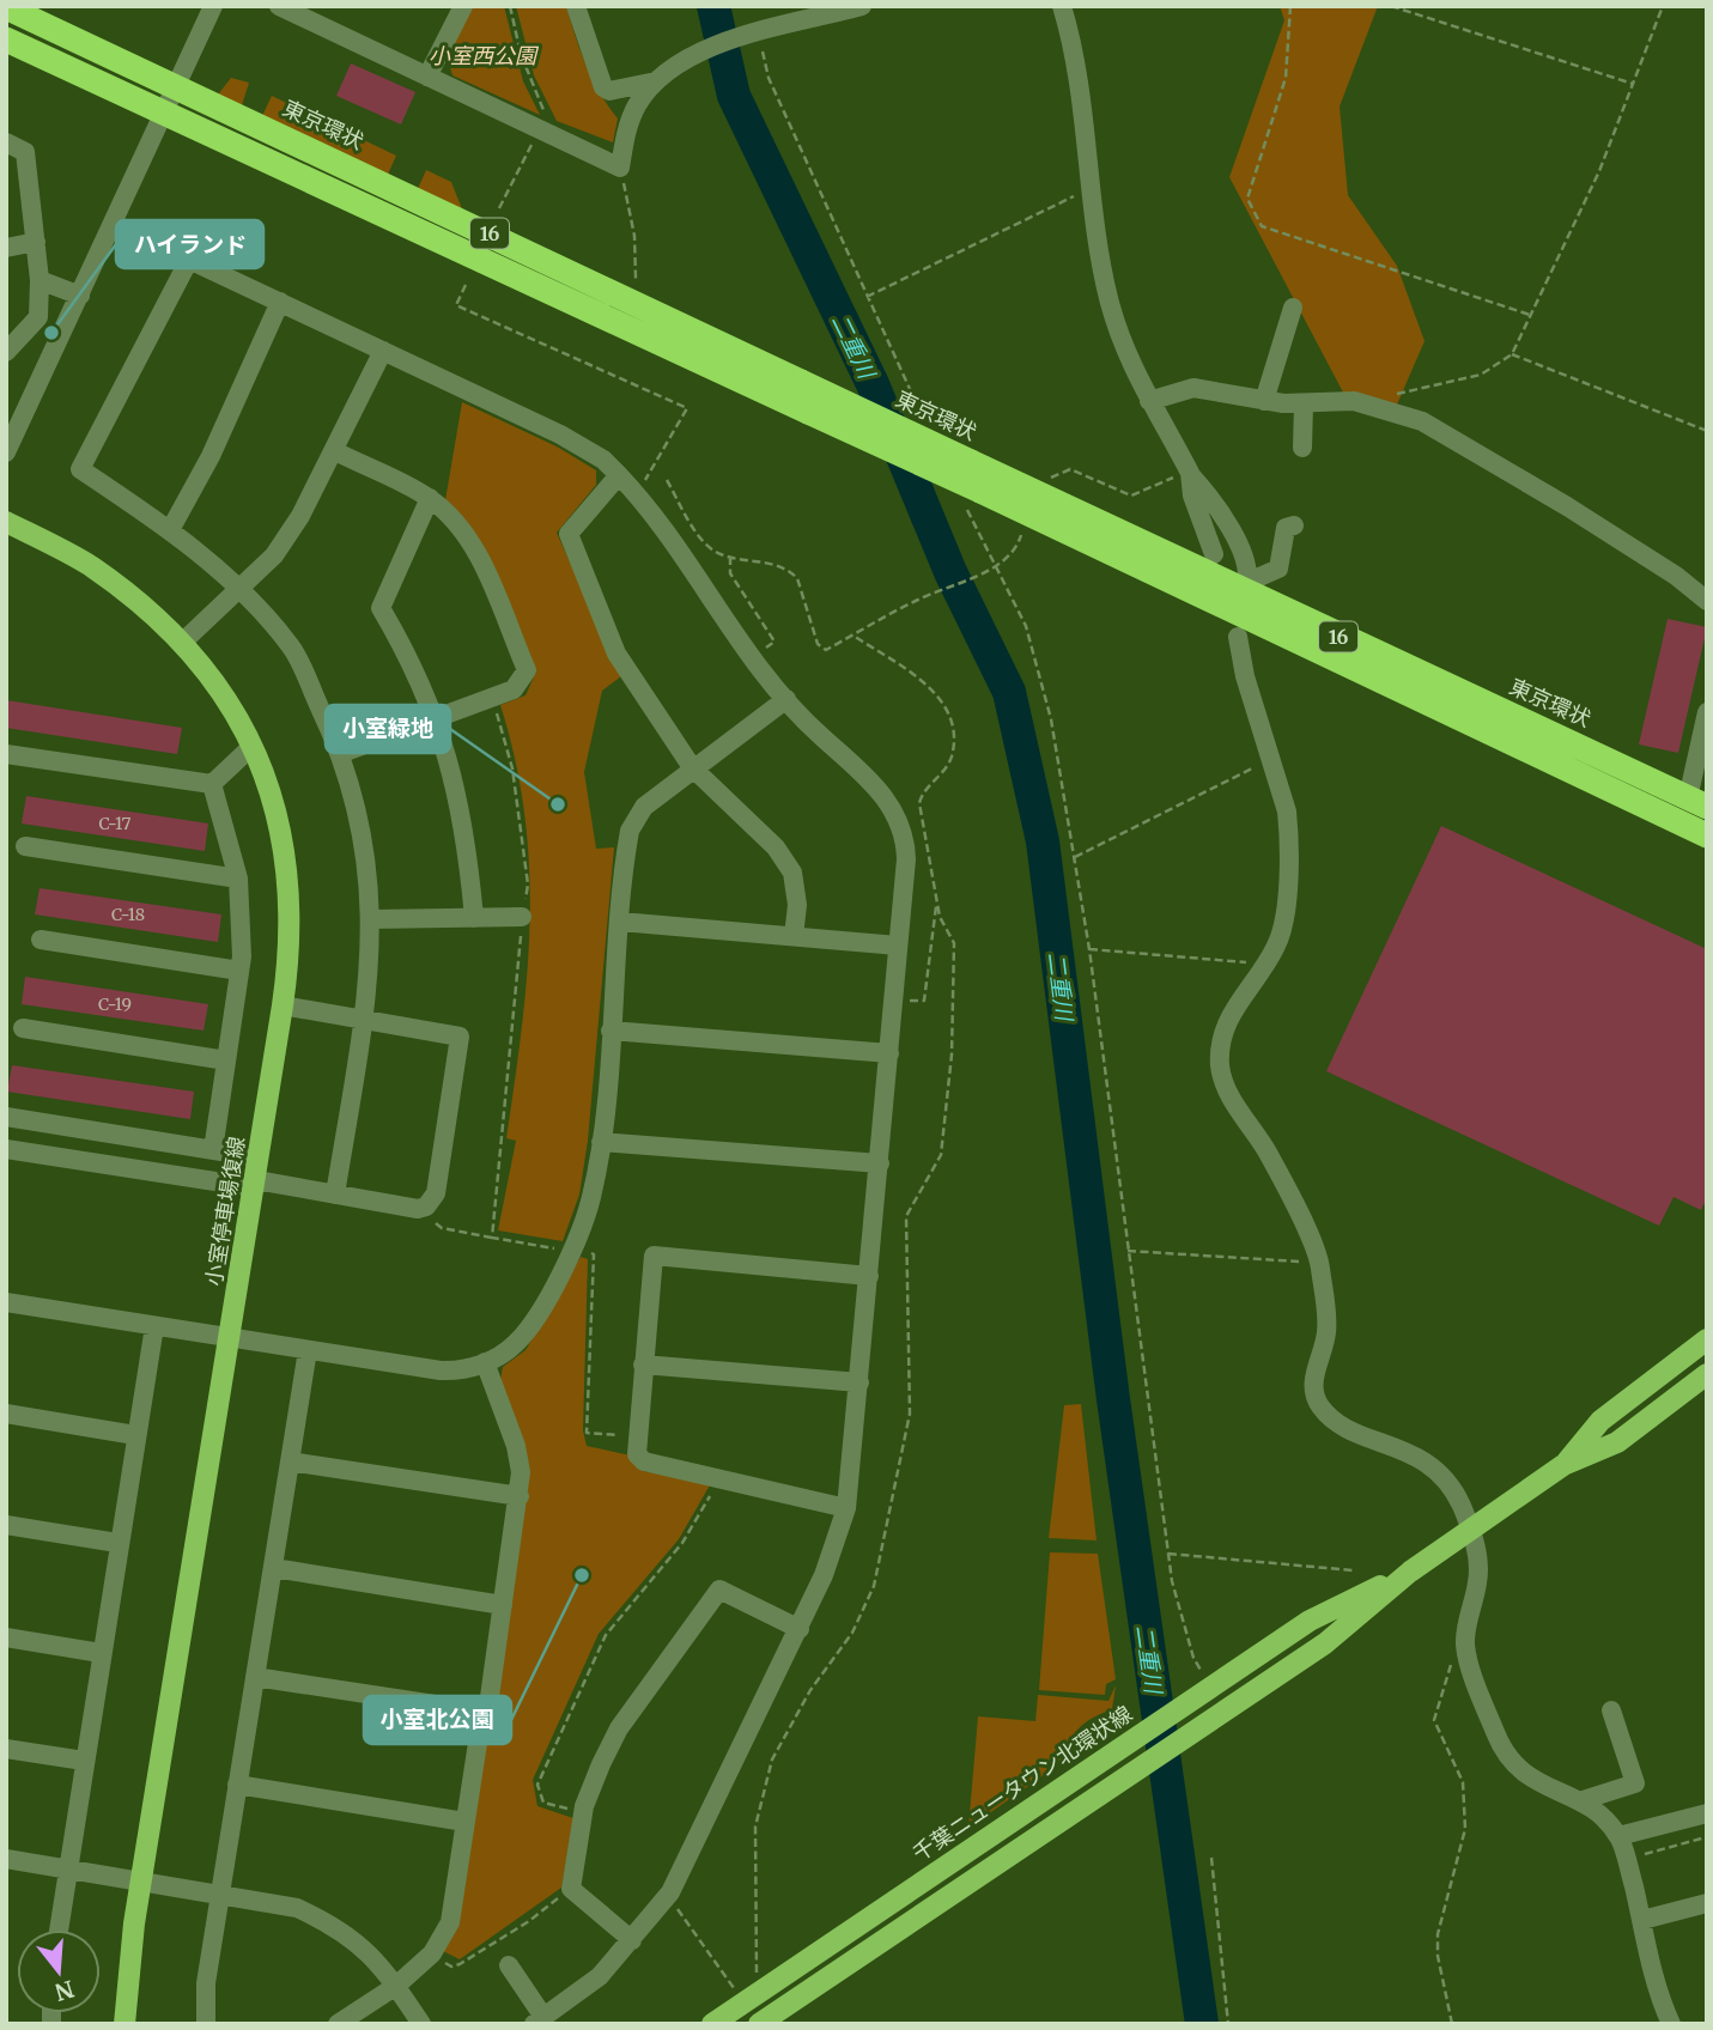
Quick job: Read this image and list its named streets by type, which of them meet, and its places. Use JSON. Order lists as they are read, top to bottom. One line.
{"streets":{"highway":["東京環状","16"],"main road":["小室停車場復線","千葉ニュータウン北環状線"]},"water":["二重川"],"parks":["小室西公園"],"places":["ハイランド","小室緑地","小室北公園"],"house_numbers":["C-17","C-18","C-19"],"north":"bottom"}
